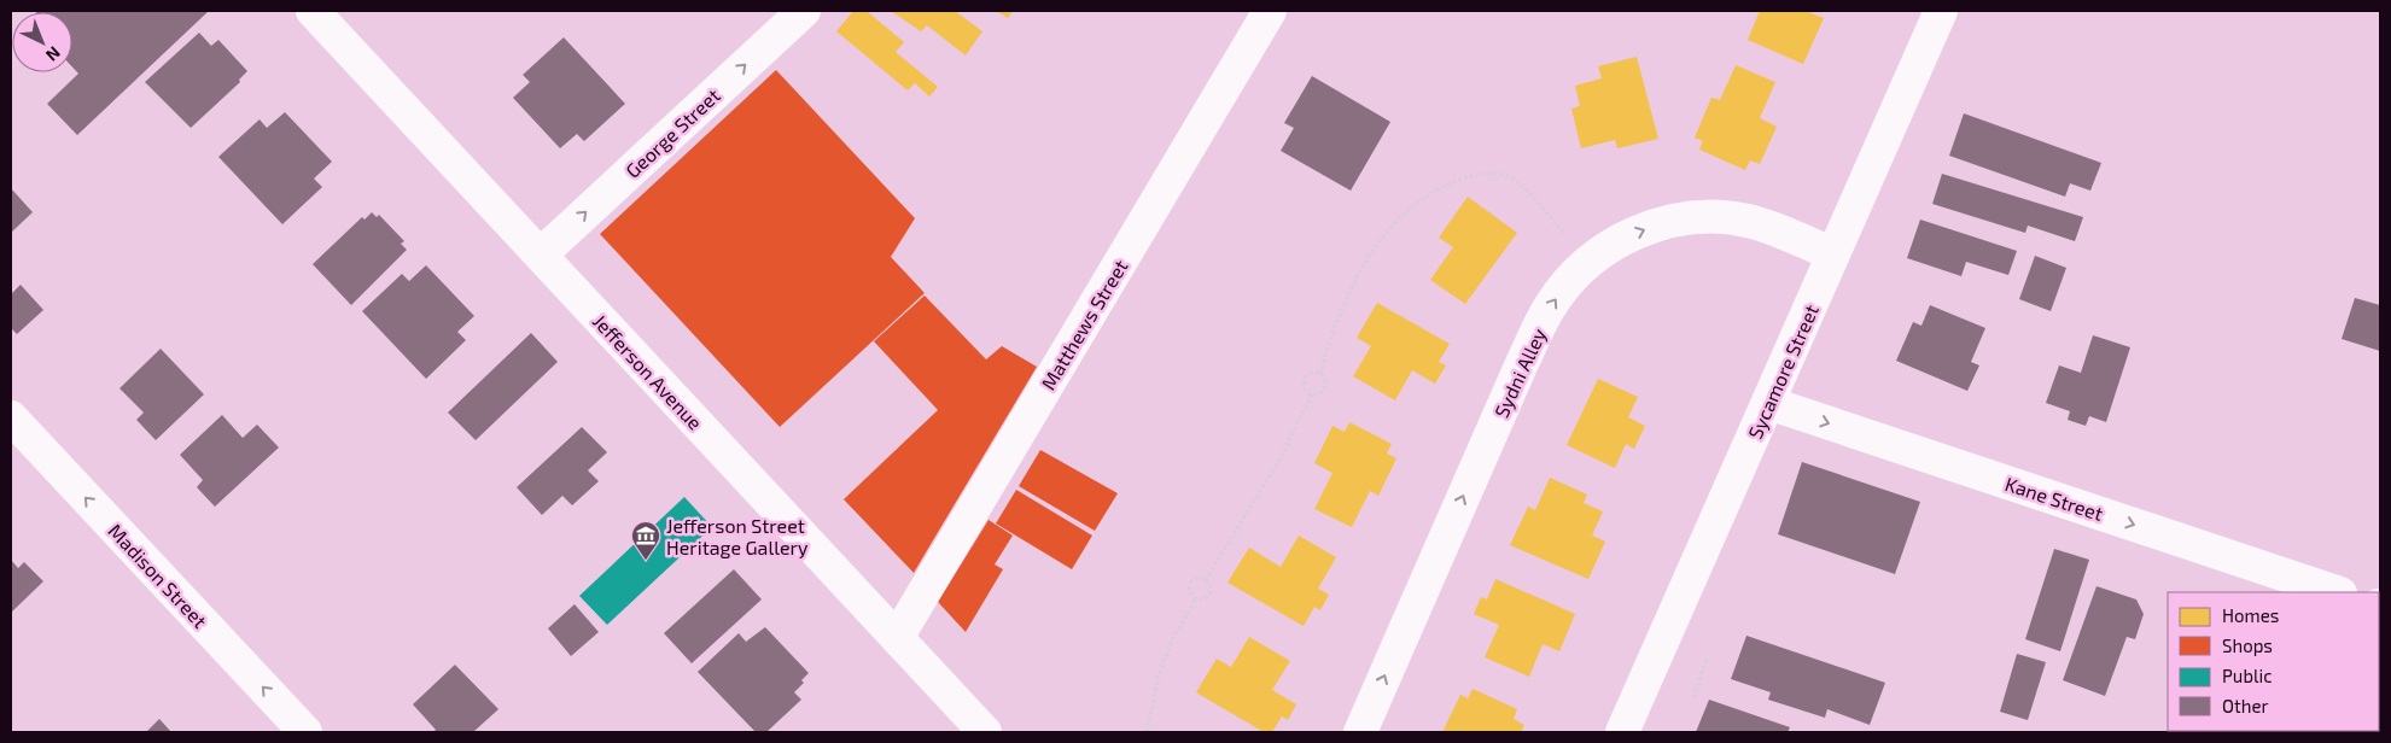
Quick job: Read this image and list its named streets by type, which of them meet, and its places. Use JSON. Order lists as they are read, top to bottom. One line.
{"streets":{"street":["George Street","Matthews Street","Jefferson Avenue","Sycamore Street","Sydni Alley","Kane Street","Madison Street"]},"crossings":[["George Street","Jefferson Avenue"],["Matthews Street","Jefferson Avenue"],["Sycamore Street","Sydni Alley"],["Sycamore Street","Kane Street"]],"one_way":["George Street","Sydni Alley","Kane Street","Madison Street"],"places":{"museum":["Jefferson Street Heritage Gallery"]},"legend":["Homes","Shops","Public","Other"],"north":"bottom right"}
